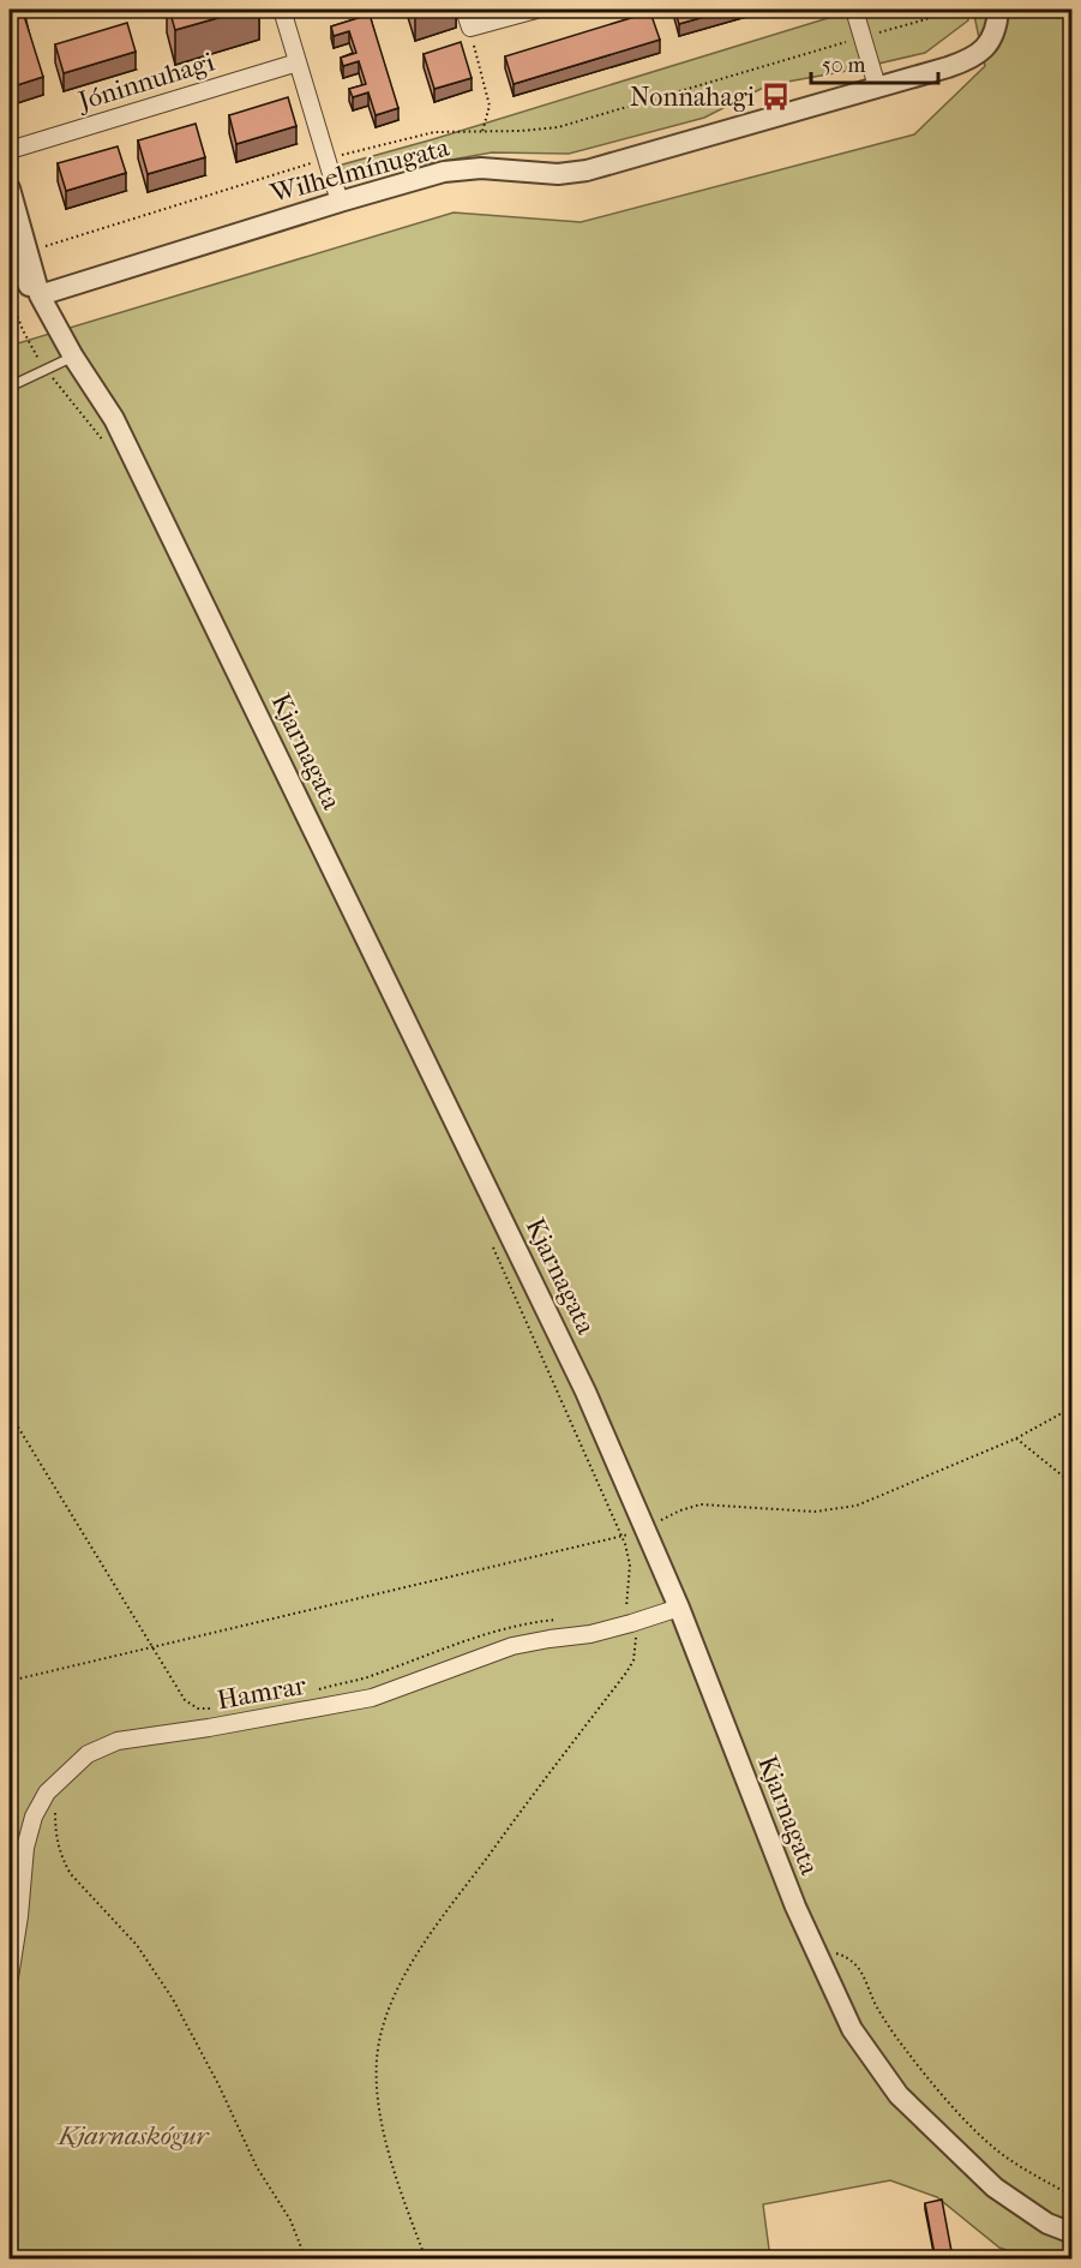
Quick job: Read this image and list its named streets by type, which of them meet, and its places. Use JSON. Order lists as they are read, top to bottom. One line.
{"streets":{"street":["Jóninnuhagi","Wilhelmínugata","Kjarnagata","Hamrar"]},"crossings":[["Wilhelmínugata","Kjarnagata"],["Kjarnagata","Hamrar"]],"parks":["Kjarnaskógur"],"places":{"bus stop":["Nonnahagi"]},"scale_bar":"50 m"}
